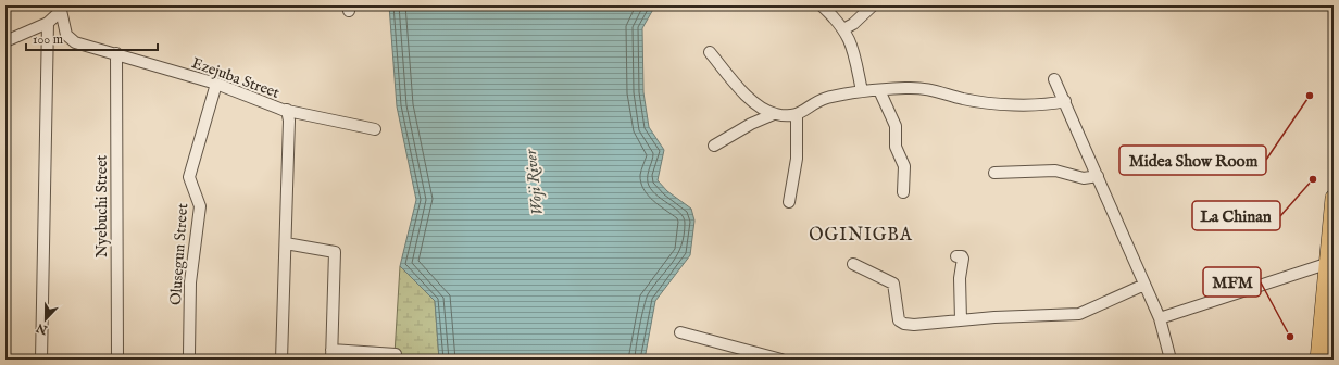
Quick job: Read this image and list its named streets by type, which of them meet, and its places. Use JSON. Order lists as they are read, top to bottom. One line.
{"streets":{"street":["Ezejuba Street","Nyebuchi Street","Olusegun Street"]},"crossings":[["Ezejuba Street","Nyebuchi Street"],["Ezejuba Street","Olusegun Street"]],"districts":["OGINIGBA"],"water":["Woji River"],"places":["Midea Show Room","La Chinan","MFM"],"scale_bar":"100 m","north":"bottom"}
